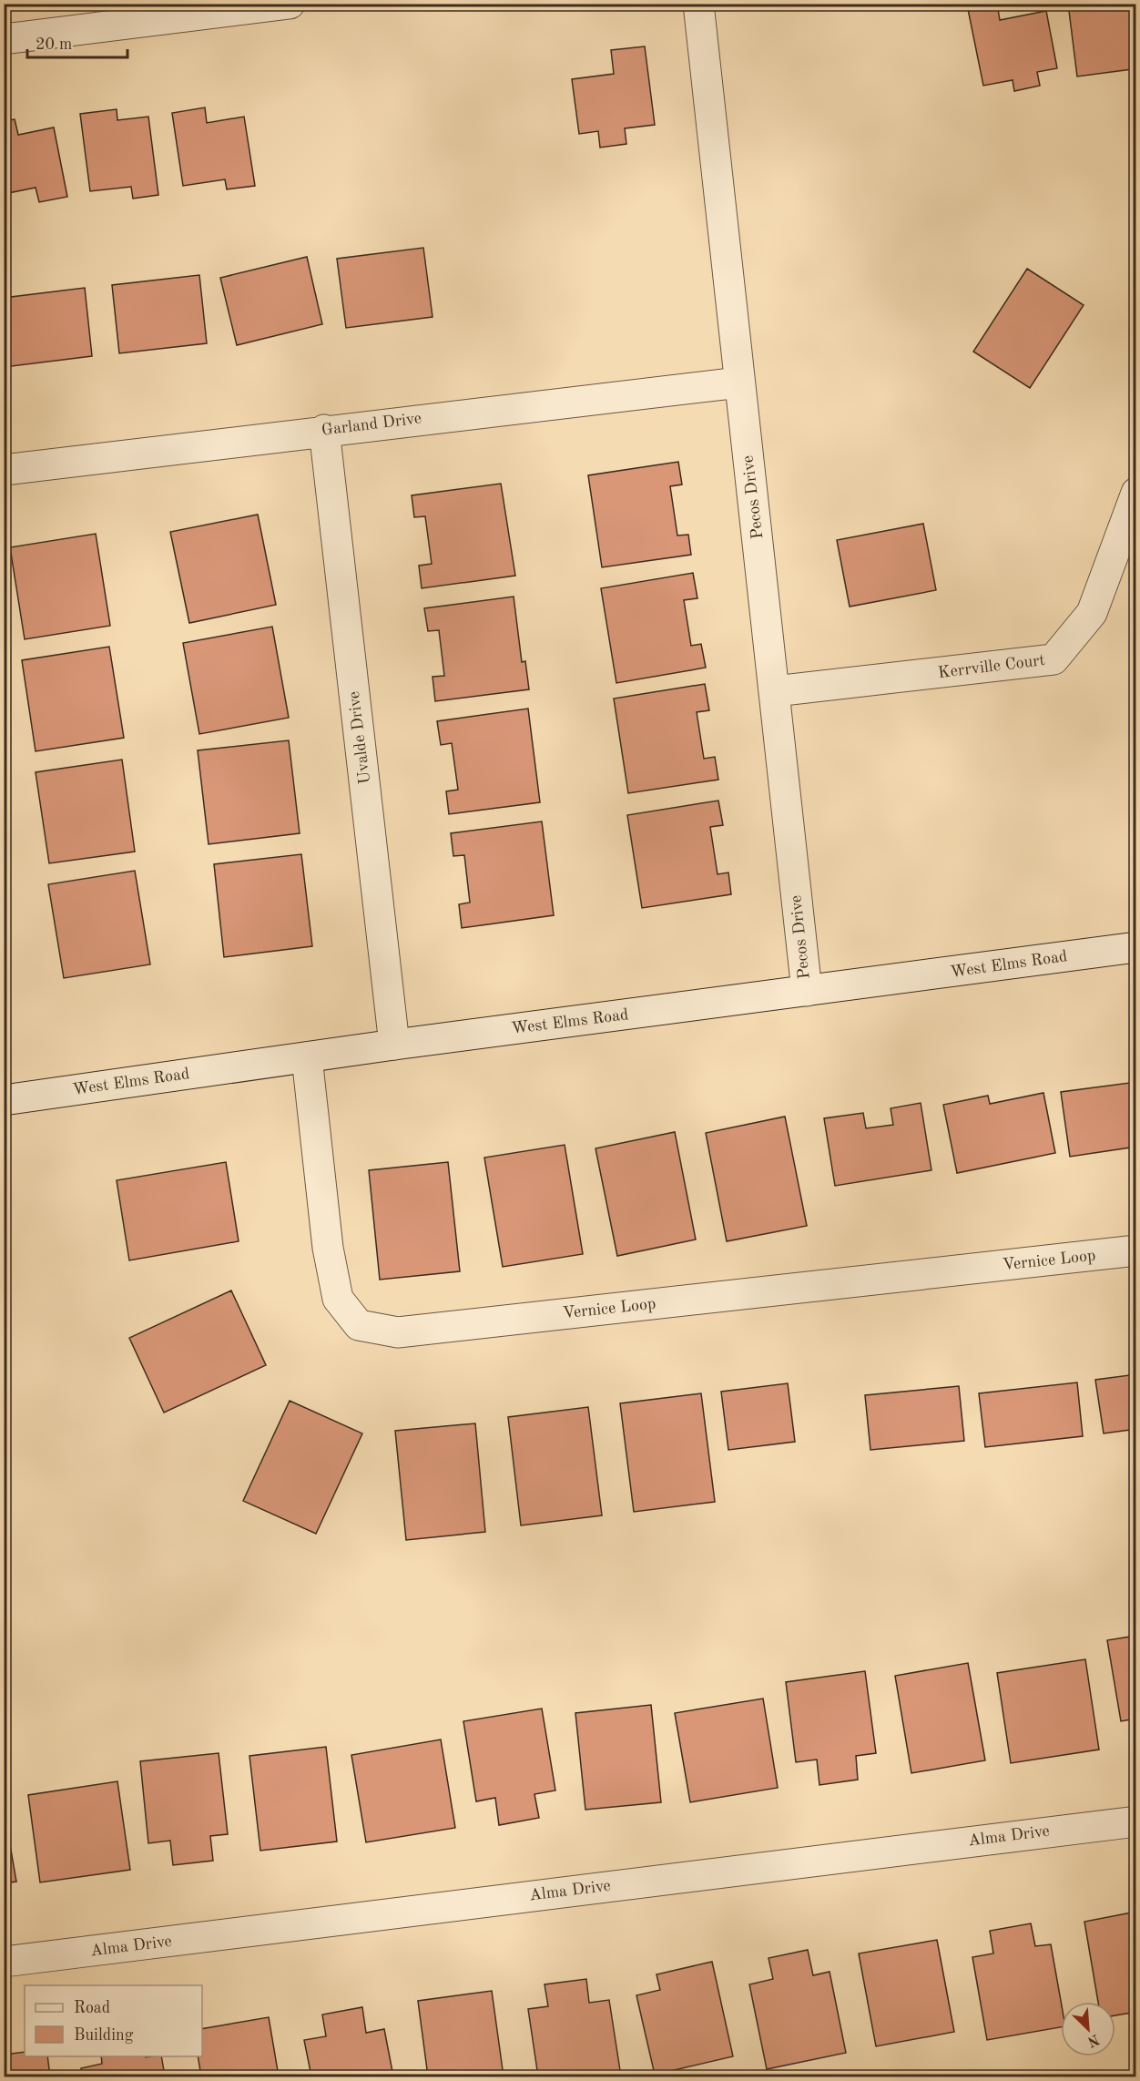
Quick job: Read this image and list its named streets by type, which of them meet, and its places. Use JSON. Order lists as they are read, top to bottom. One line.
{"streets":{"street":["Garland Drive","Pecos Drive","Kerrville Court","Uvalde Drive","West Elms Road","Vernice Loop","Alma Drive"]},"crossings":[["Garland Drive","Pecos Drive"],["Garland Drive","Uvalde Drive"],["Pecos Drive","Kerrville Court"],["Pecos Drive","West Elms Road"],["Uvalde Drive","West Elms Road"],["West Elms Road","Vernice Loop"]],"legend":["Road","Building"],"scale_bar":"20 m","north":"bottom right"}
